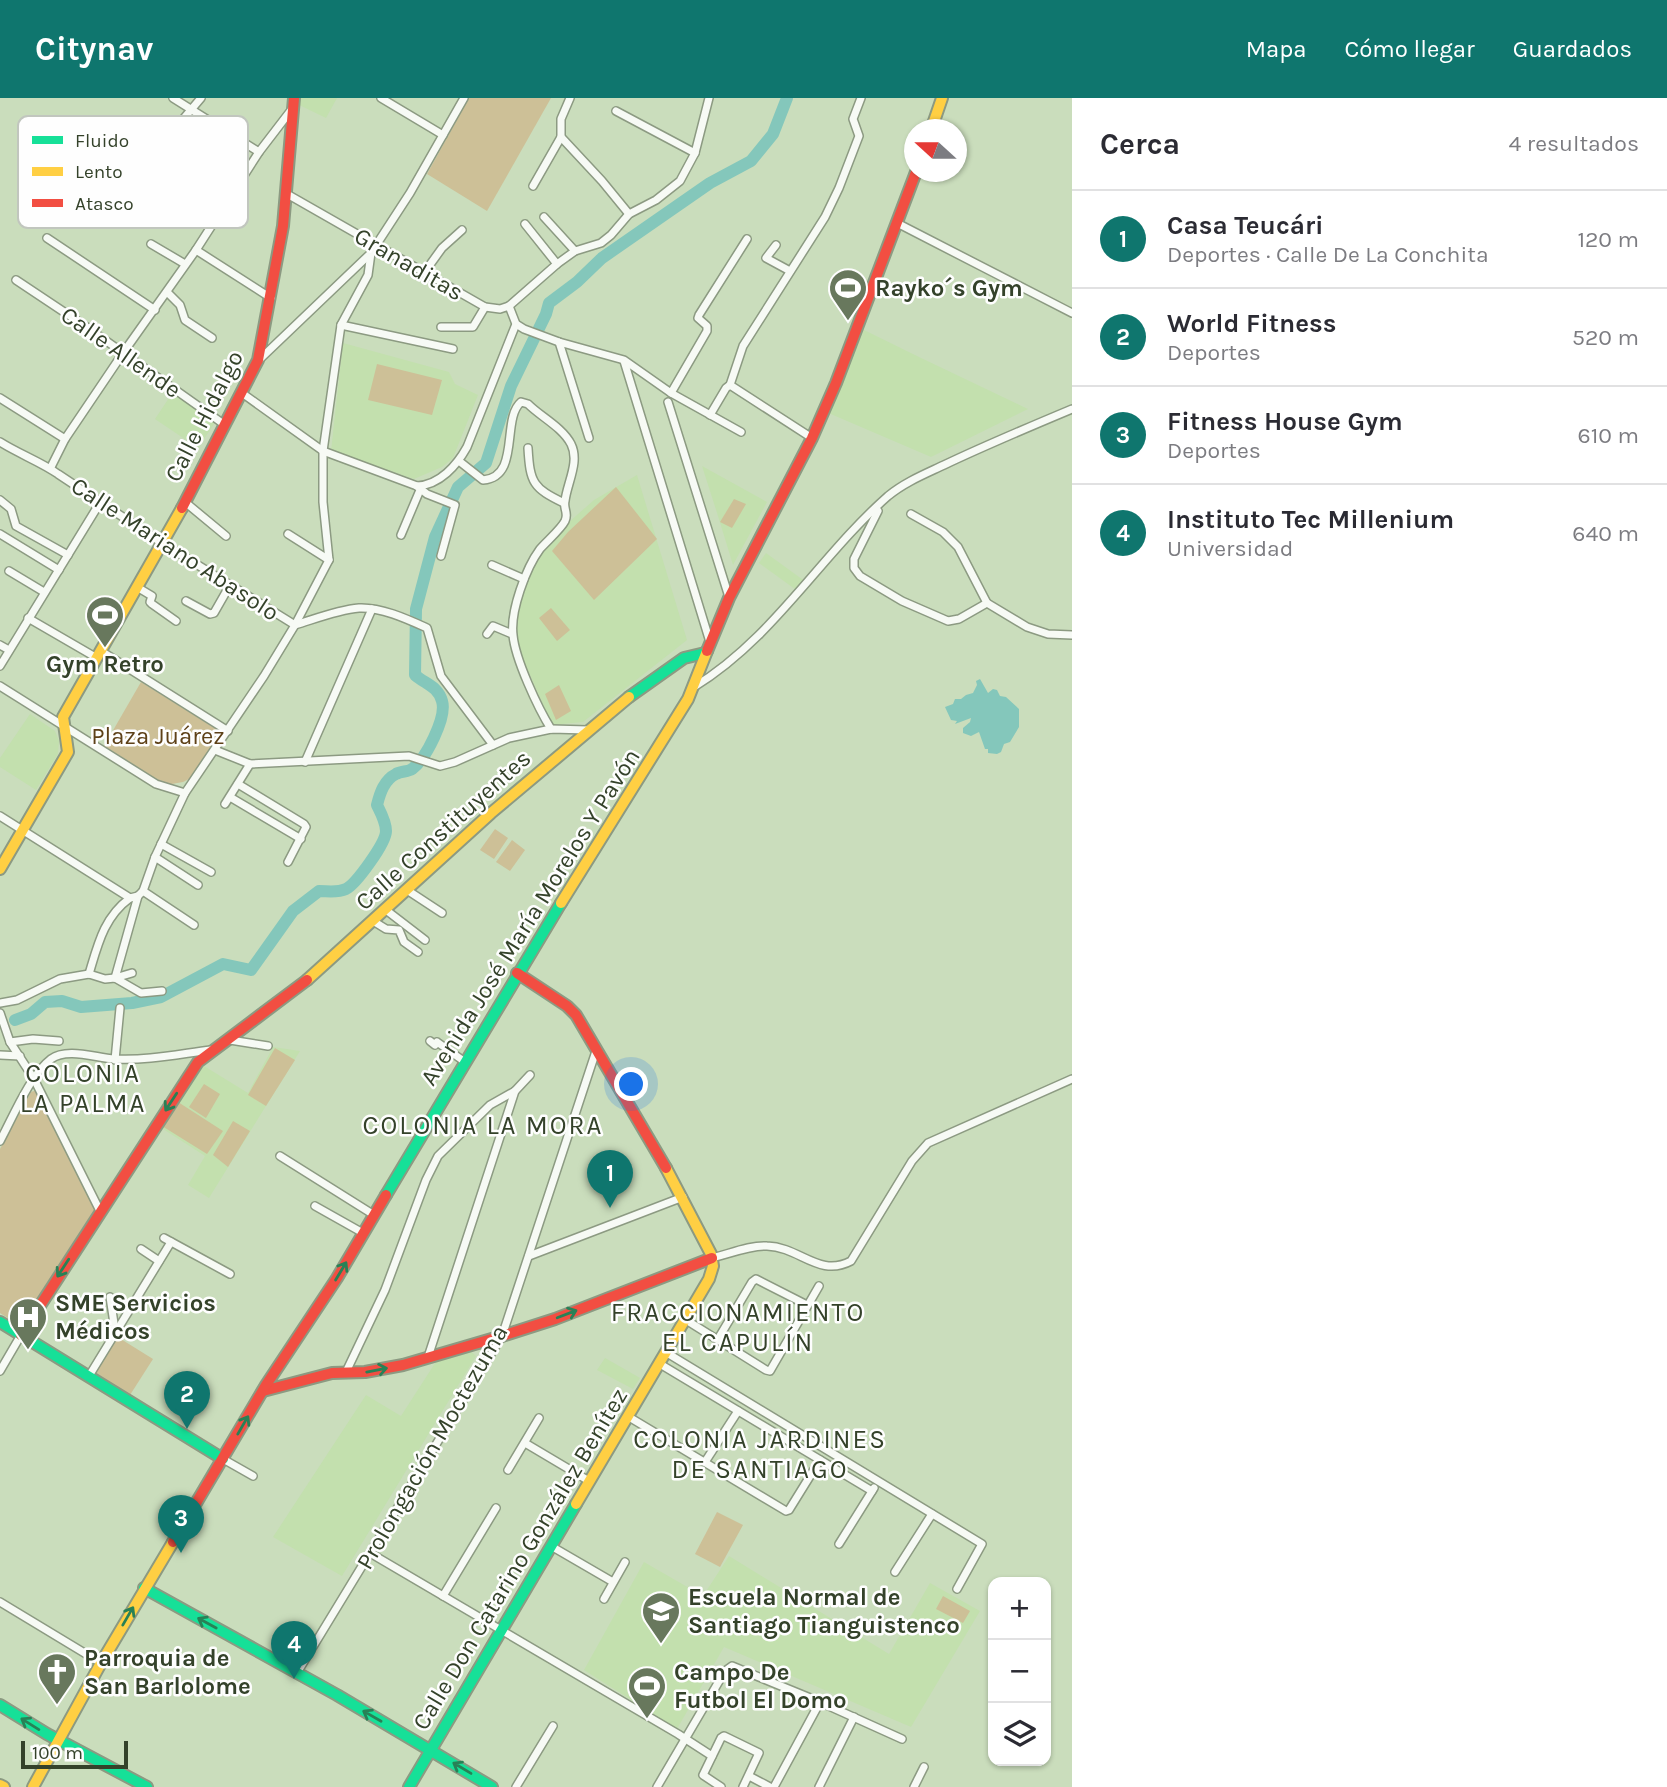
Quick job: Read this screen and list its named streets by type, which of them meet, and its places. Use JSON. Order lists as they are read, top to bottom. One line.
{"streets":{"main road":["Calle Hidalgo","Calle Constituyentes","Avenida José María Morelos Y Pavón","Calle Don Catarino González Benítez"],"street":["Granaditas","Calle Allende","Calle Mariano Abasolo","Prolongación Moctezuma"]},"crossings":[["Granaditas","Calle Hidalgo"],["Calle Allende","Calle Hidalgo"],["Calle Hidalgo","Calle Mariano Abasolo"],["Calle Constituyentes","Avenida José María Morelos Y Pavón"]],"districts":["COLONIA LA PALMA","COLONIA LA MORA","FRACCIONAMIENTO EL CAPULÍN","COLONIA JARDINES DE SANTIAGO"],"parks":["Plaza Juárez"],"places":{"sports":["Rayko´s Gym","Gym Retro","Campo De Futbol El Domo"],"hospital":["SME Servicios Médicos"],"school or university":["Escuela Normal de Santiago Tianguistenco"],"church":["Parroquia de San Barlolome"]},"legend":["Fluido","Lento","Atasco"],"scale_bar":"100 m","north":"left","page":{"header":"Citynav","nav":["Mapa","Cómo llegar","Guardados"],"heading":["Cerca","4 resultados"],"list":[{"mark":"1","name":"Casa Teucári","note":"Deportes · Calle De La Conchita","value":"120 m"},{"mark":"2","name":"World Fitness","note":"Deportes","value":"520 m"},{"mark":"3","name":"Fitness House Gym","note":"Deportes","value":"610 m"},{"mark":"4","name":"Instituto Tec Millenium","note":"Universidad","value":"640 m"}],"pins":["1","2","3","4"],"map_buttons":["+","−"],"scale":"100 m"}}
